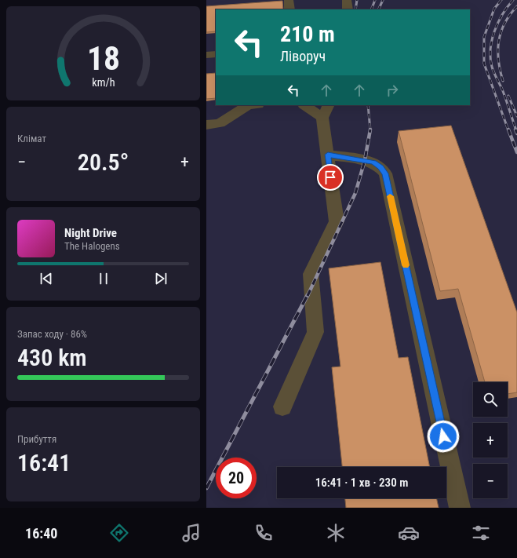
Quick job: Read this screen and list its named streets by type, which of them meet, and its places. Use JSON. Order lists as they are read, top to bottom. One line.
{"page":{"turn":["210 m","Ліворуч"],"tile":["Клімат",["Запас ходу · 86%","430 km"],["Прибуття","16:41"]],"heat":["−","20.5°","+"],"song":["Night Drive","The Halogens"],"map_buttons":["+","−"],"limit":"20","trip":"16:41 · 1 хв · 230 m","tabs":"16:40","gauge":["18","km/h"]}}
